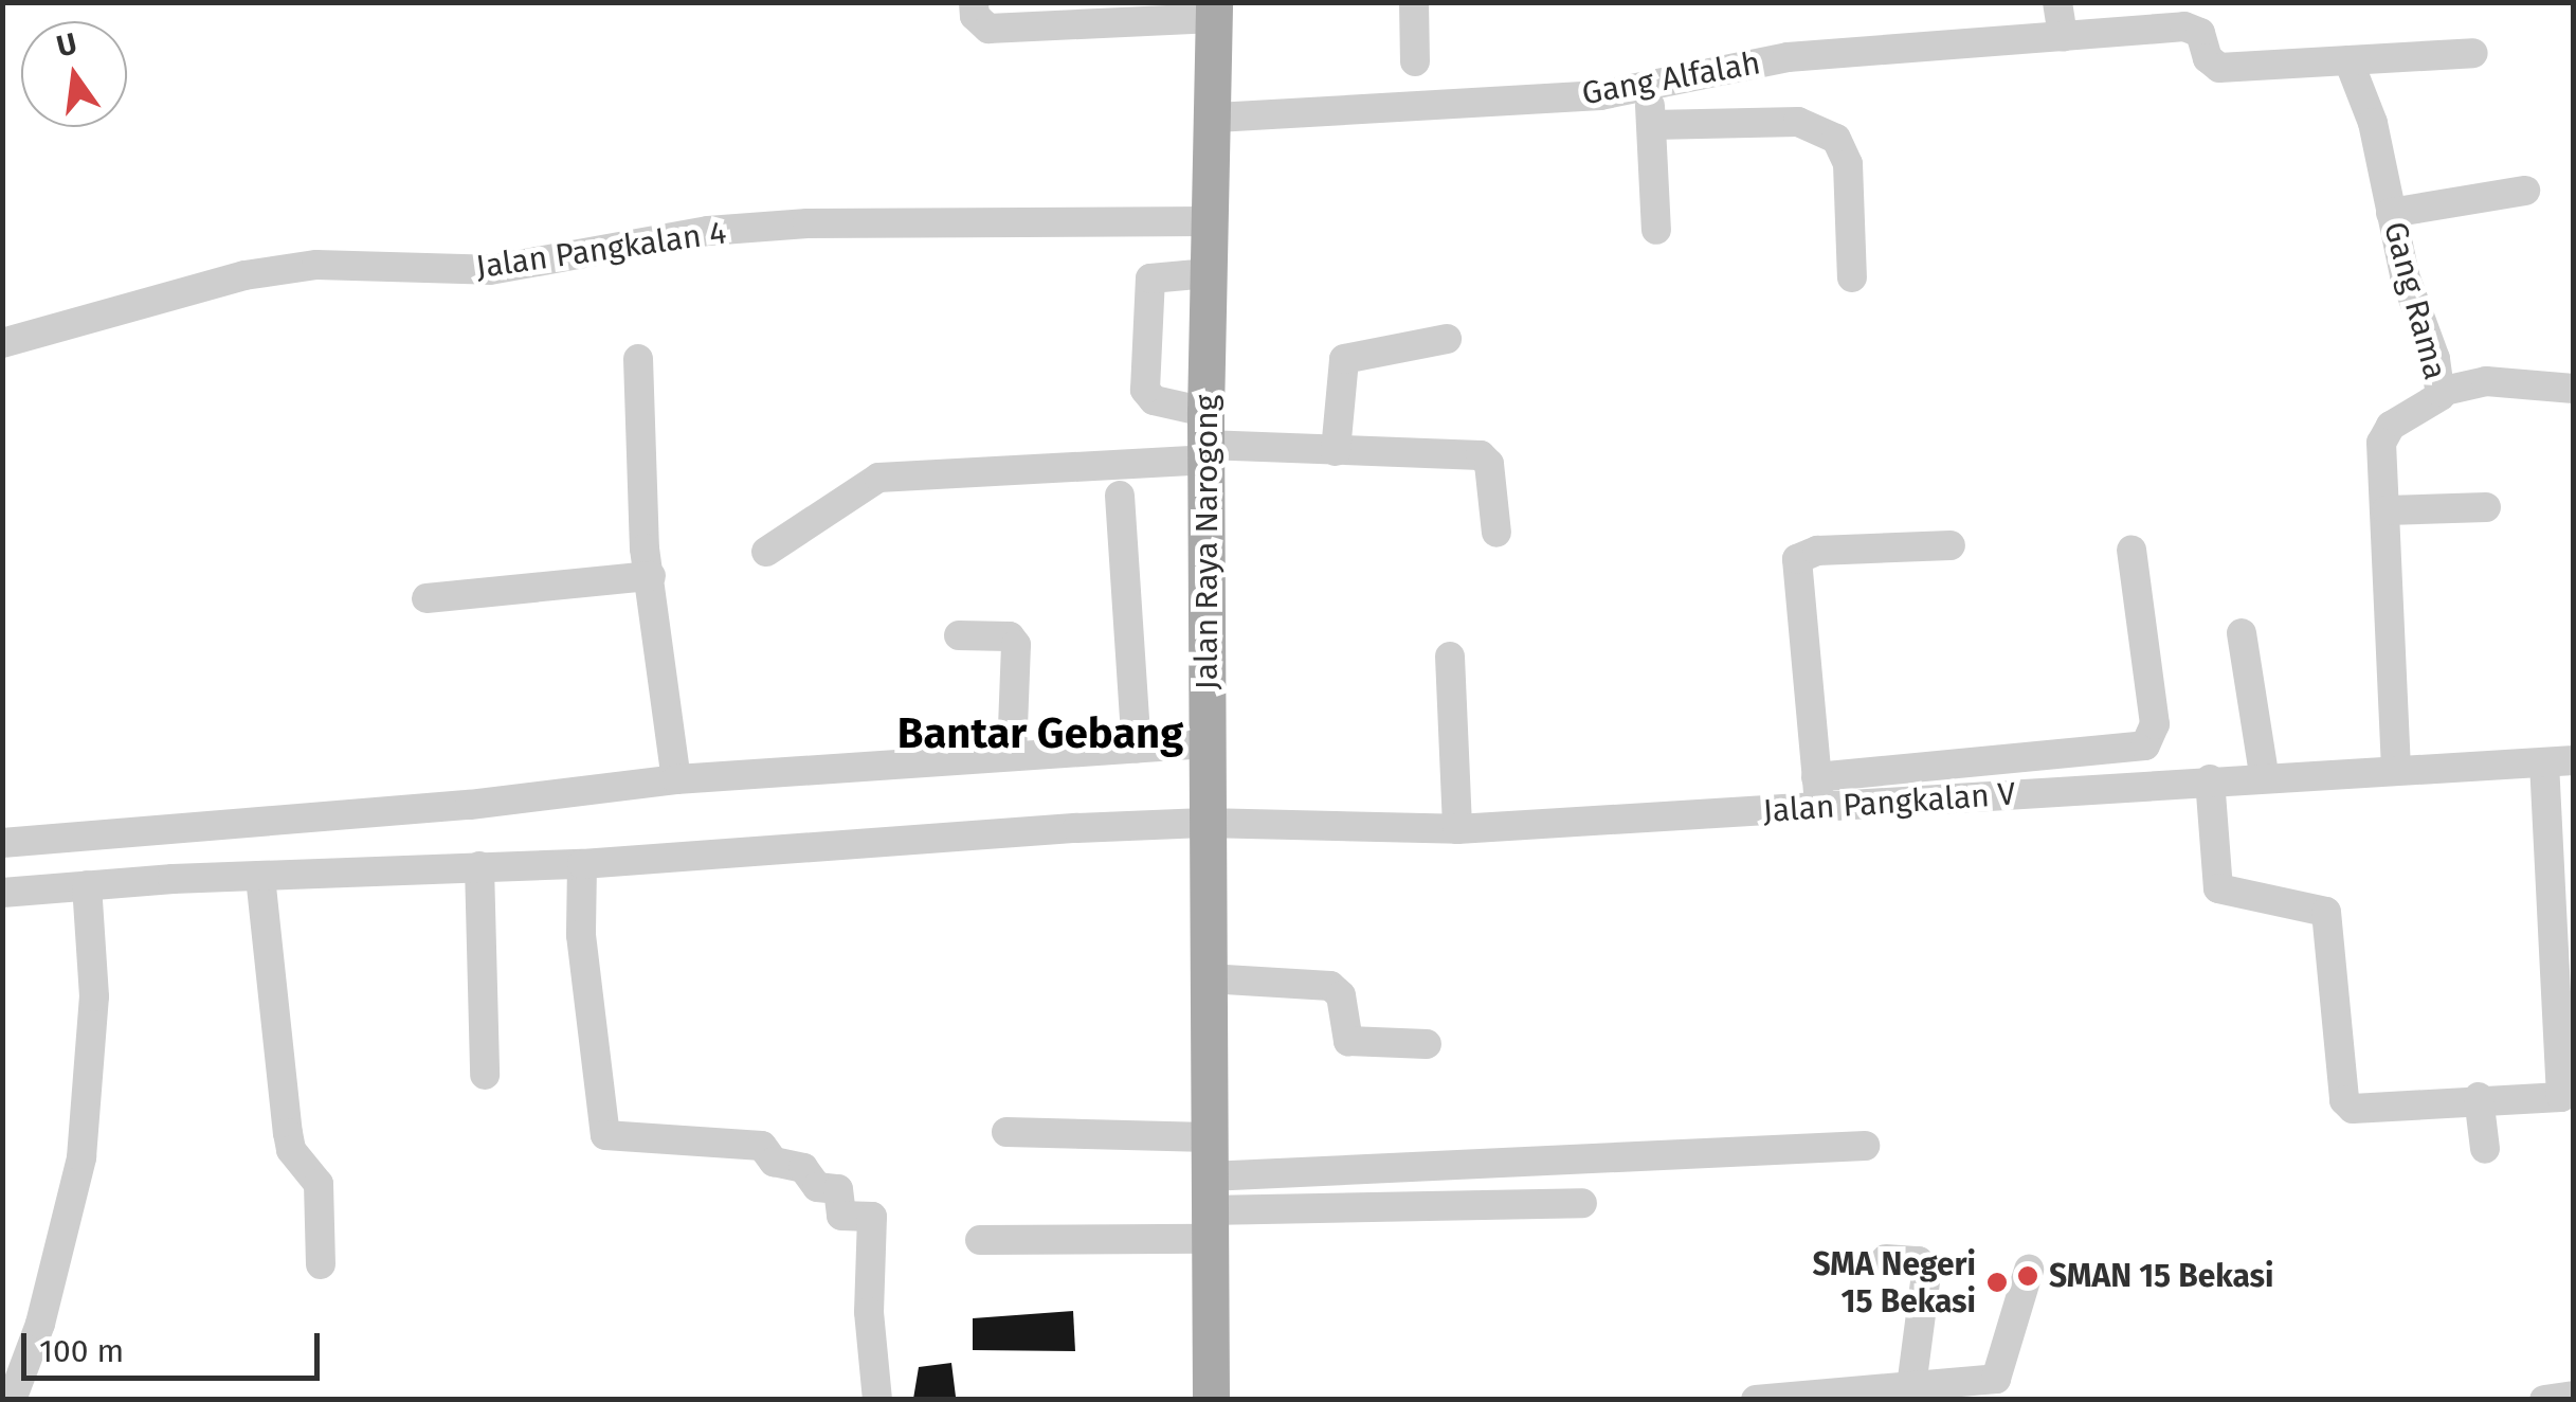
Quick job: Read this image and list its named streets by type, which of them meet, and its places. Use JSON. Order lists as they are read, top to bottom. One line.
{"streets":{"main road":["Jalan Raya Narogong"],"street":["Gang Alfalah","Jalan Pangkalan 4","Gang Rama","Jalan Pangkalan V"]},"crossings":[["Gang Alfalah","Gang Rama"],["Gang Alfalah","Jalan Raya Narogong"],["Jalan Pangkalan 4","Jalan Raya Narogong"],["Gang Rama","Jalan Pangkalan V"],["Jalan Raya Narogong","Jalan Pangkalan V"]],"districts":["Bantar Gebang"],"places":["SMAN 15 Bekasi","SMA Negeri 15 Bekasi"],"scale_bar":"100 m","north":"top"}
